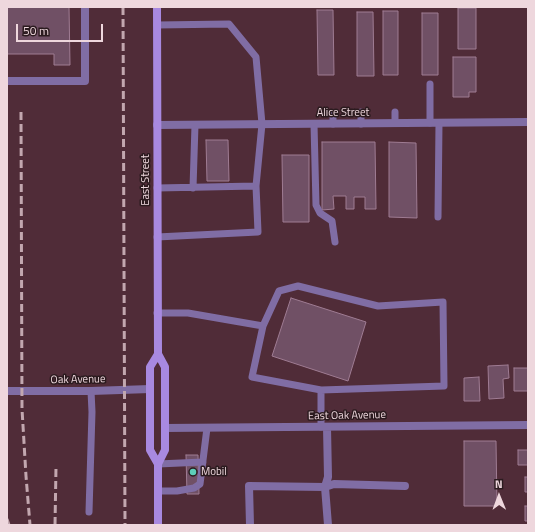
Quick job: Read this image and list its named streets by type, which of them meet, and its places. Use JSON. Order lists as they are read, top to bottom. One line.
{"streets":{"main road":["East Street"],"street":["Alice Street","Oak Avenue","East Oak Avenue"]},"crossings":[["Alice Street","East Street"],["East Street","Oak Avenue"],["East Street","East Oak Avenue"]],"places":["Mobil"],"scale_bar":"50 m","north":"top"}
